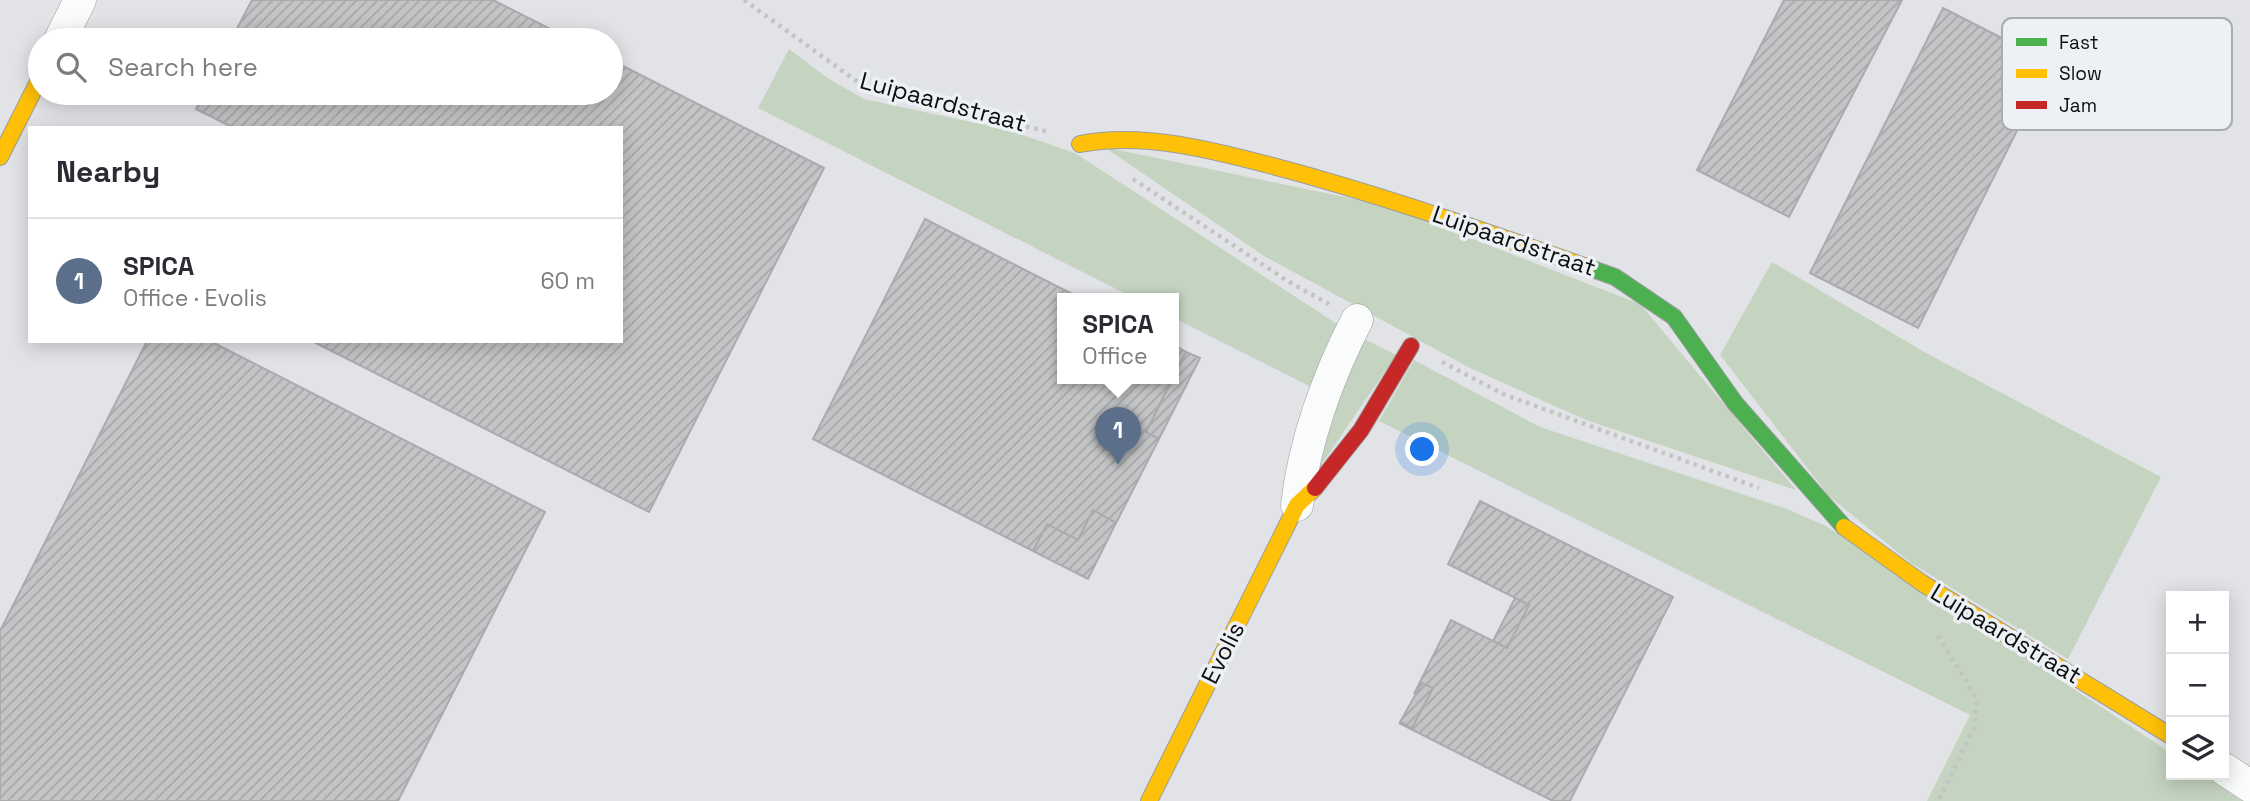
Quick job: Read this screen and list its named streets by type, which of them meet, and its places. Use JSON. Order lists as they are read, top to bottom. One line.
{"streets":{"street":["Luipaardstraat","Evolis"]},"legend":["Fast","Slow","Jam"],"page":{"search":"Search here","heading":"Nearby","list":[{"mark":"1","name":"SPICA","note":"Office · Evolis","value":"60 m"}],"popup":["SPICA","Office"],"pins":"1","map_buttons":["+","−"]}}
